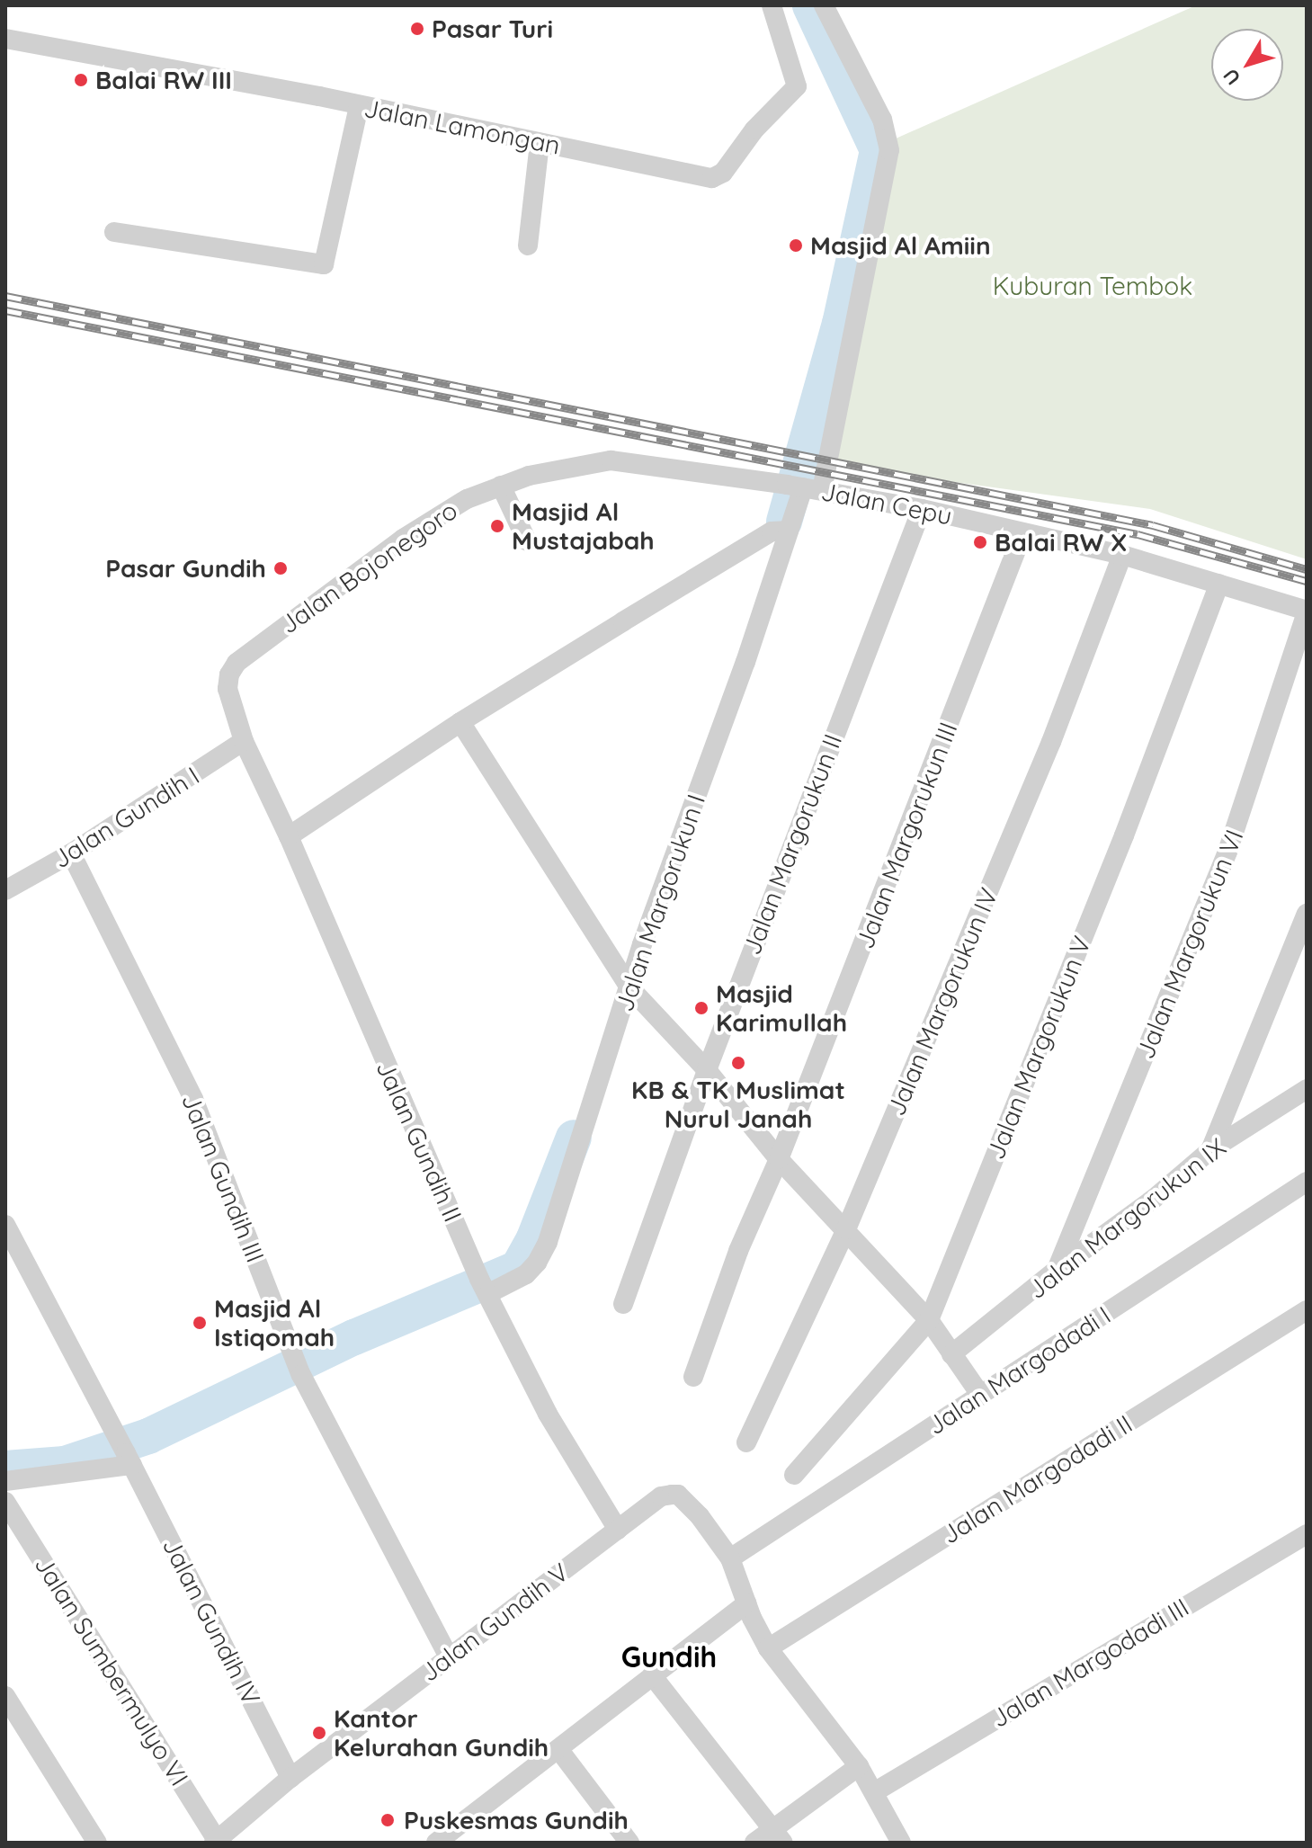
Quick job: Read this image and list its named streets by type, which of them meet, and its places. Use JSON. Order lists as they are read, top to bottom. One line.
{"streets":{"street":["Jalan Lamongan","Jalan Cepu","Jalan Bojonegoro","Jalan Gundih I","Jalan Margorukun III","Jalan Margorukun II","Jalan Margorukun I","Jalan Margorukun VI","Jalan Margorukun IV","Jalan Margorukun V","Jalan Gundih II","Jalan Gundih III","Jalan Margorukun IX","Jalan Margodadi I","Jalan Margodadi II","Jalan Gundih IV","Jalan Gundih V","Jalan Margodadi III","Jalan Sumbermulyo VI"]},"crossings":[["Jalan Cepu","Jalan Bojonegoro"],["Jalan Cepu","Jalan Margorukun III"],["Jalan Cepu","Jalan Margorukun II"],["Jalan Cepu","Jalan Margorukun I"],["Jalan Cepu","Jalan Margorukun VI"],["Jalan Cepu","Jalan Margorukun IV"],["Jalan Cepu","Jalan Margorukun V"],["Jalan Bojonegoro","Jalan Gundih I"],["Jalan Bojonegoro","Jalan Margorukun I"],["Jalan Bojonegoro","Jalan Gundih II"],["Jalan Gundih I","Jalan Gundih II"],["Jalan Gundih I","Jalan Gundih III"],["Jalan Margorukun I","Jalan Gundih II"],["Jalan Margorukun VI","Jalan Margorukun IX"],["Jalan Gundih II","Jalan Gundih V"],["Jalan Gundih III","Jalan Gundih V"],["Jalan Margodadi I","Jalan Gundih V"],["Jalan Margodadi II","Jalan Gundih V"],["Jalan Gundih IV","Jalan Gundih V"],["Jalan Gundih V","Jalan Margodadi III"],["Jalan Gundih V","Jalan Sumbermulyo VI"]],"districts":["Gundih"],"parks":["Kuburan Tembok"],"places":["Pasar Turi","Balai RW III","Masjid Al Amiin","Masjid Al Mustajabah","Balai RW X","Pasar Gundih","Masjid Karimullah","KB & TK Muslimat Nurul Janah","Masjid Al Istiqomah","Kantor Kelurahan Gundih","Puskesmas Gundih"],"north":"bottom left"}
